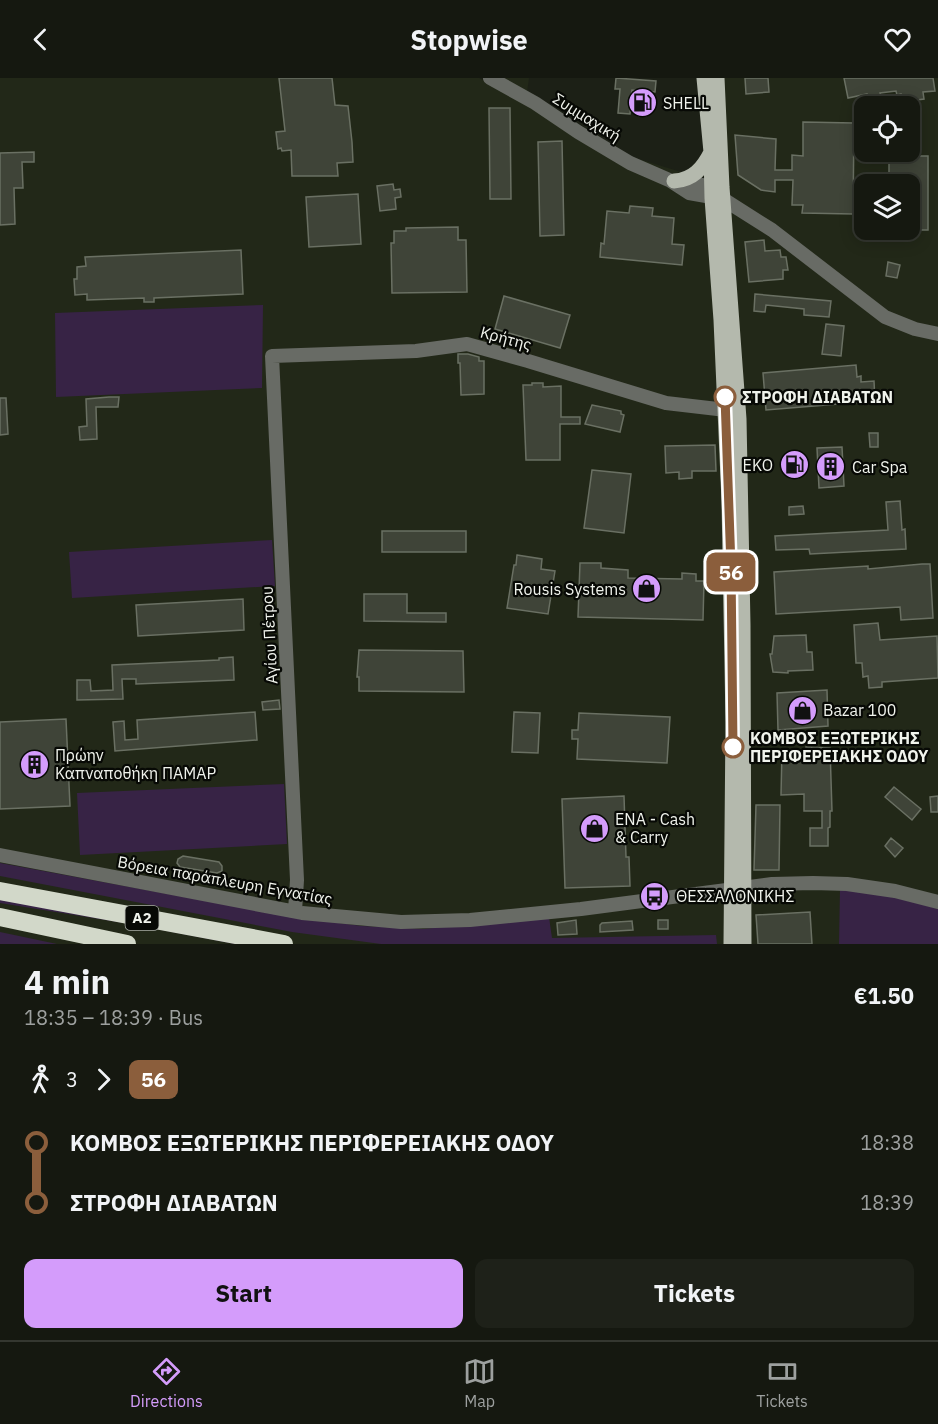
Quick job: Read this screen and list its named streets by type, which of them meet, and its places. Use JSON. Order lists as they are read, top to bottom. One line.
{"streets":{"highway":["Α2"],"street":["Συμμαχική","Κρήτης","Αγίου Πέτρου","Βόρεια παράπλευρη Εγνατίας"]},"crossings":[["Κρήτης","Αγίου Πέτρου"],["Αγίου Πέτρου","Βόρεια παράπλευρη Εγνατίας"]],"places":{"fuel station":["SHELL","ΕΚΟ"],"other":["ΣΤΡΟΦΗ ΔΙΑΒΑΤΩΝ","ΚΟΜΒΟΣ ΕΞΩΤΕΡΙΚΗΣ ΠΕΡΙΦΕΡΕΙΑΚΗΣ ΟΔΟΥ"],"building":["Car Spa","Πρώην Καπναποθήκη ΠΑΜΑΡ"],"shop":["Rousis Systems","Bazar 100","ENA - Cash & Carry"],"bus stop":["ΘΕΣΣΑΛΟΝΙΚΗΣ"]},"lines":["bus line 56"],"page":{"header":"Stopwise","on_map":"56","heading":["4 min","18:35 – 18:39 · Bus","€1.50"],"legs":["3","56"],"list":[{"name":"ΚΟΜΒΟΣ ΕΞΩΤΕΡΙΚΗΣ ΠΕΡΙΦΕΡΕΙΑΚΗΣ ΟΔΟΥ","value":"18:38"},{"name":"ΣΤΡΟΦΗ ΔΙΑΒΑΤΩΝ","value":"18:39"}],"buttons":["Start","Tickets"],"tabs":["Directions","Map","Tickets"]}}
